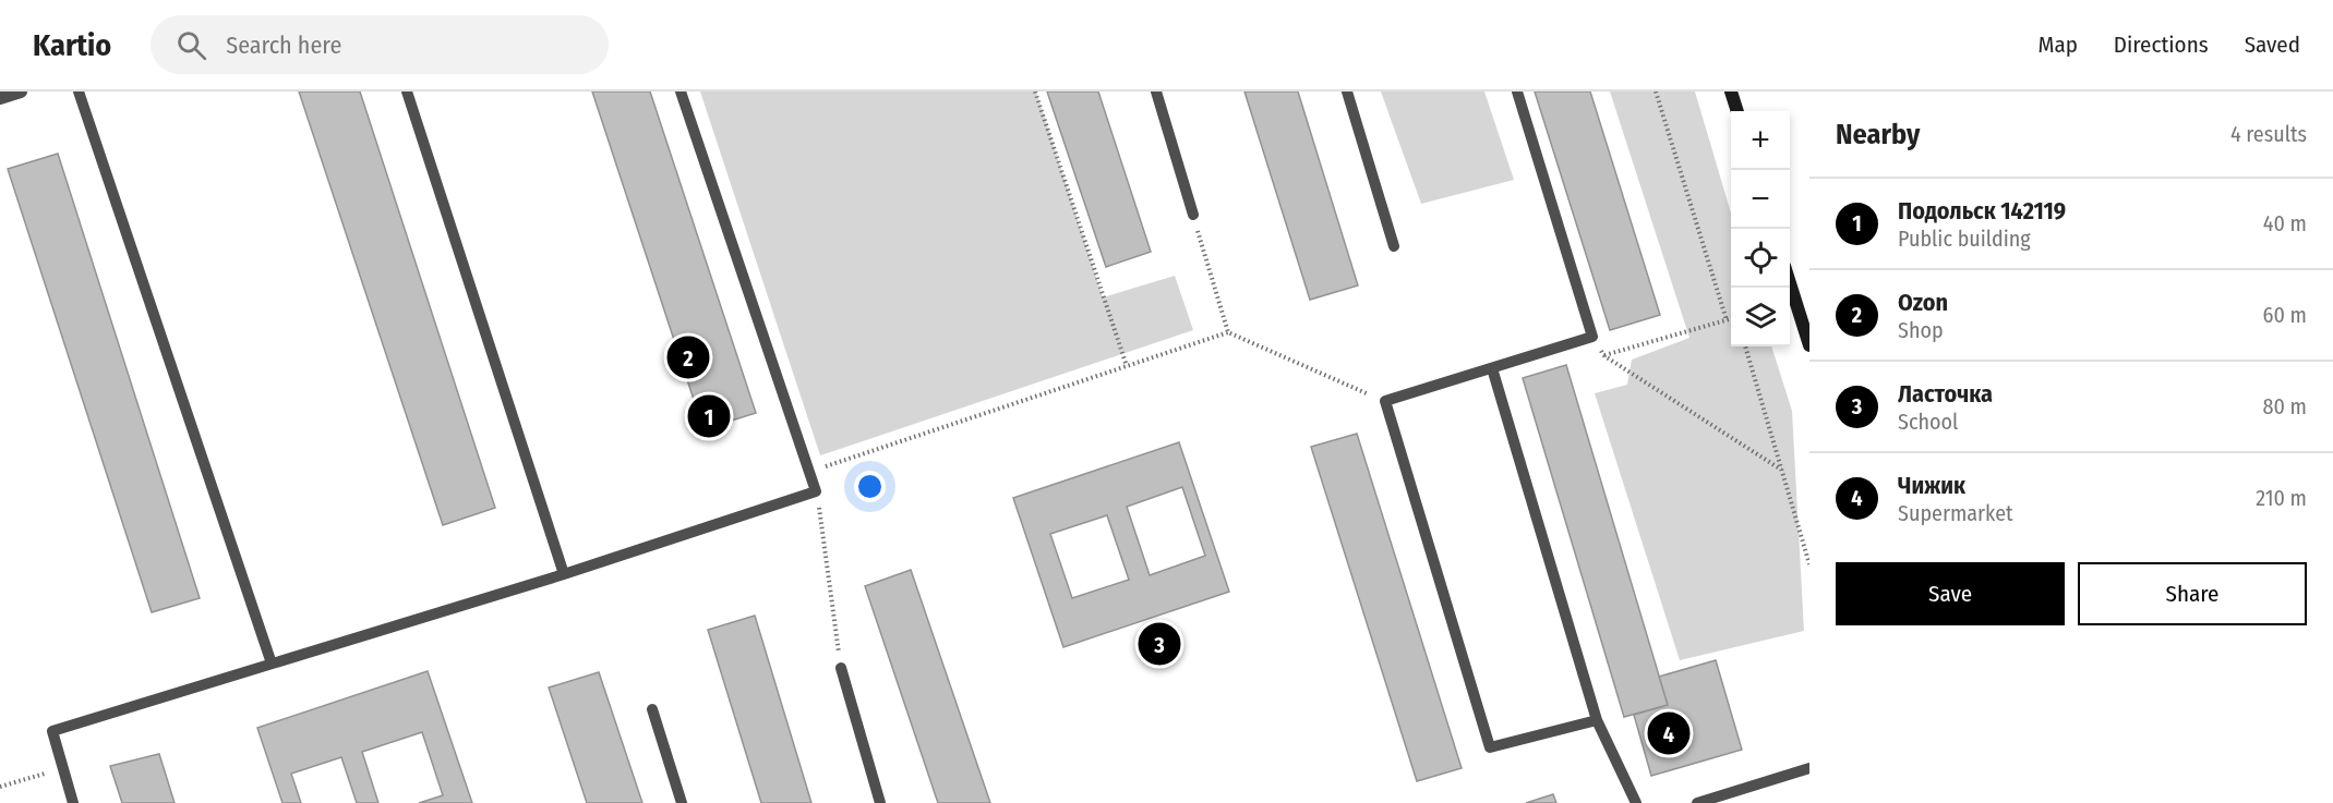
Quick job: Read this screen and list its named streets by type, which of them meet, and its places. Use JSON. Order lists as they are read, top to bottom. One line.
{"page":{"header":"Kartio","search":"Search here","nav":["Map","Directions","Saved"],"heading":["Nearby","4 results"],"map_buttons":["+","−"],"list":[{"mark":"1","name":"Подольск 142119","note":"Public building","value":"40 m"},{"mark":"2","name":"Ozon","note":"Shop","value":"60 m"},{"mark":"3","name":"Ласточка","note":"School","value":"80 m"},{"mark":"4","name":"Чижик","note":"Supermarket","value":"210 m"}],"pins":["2","1","3","4"],"buttons":["Save","Share"]}}
